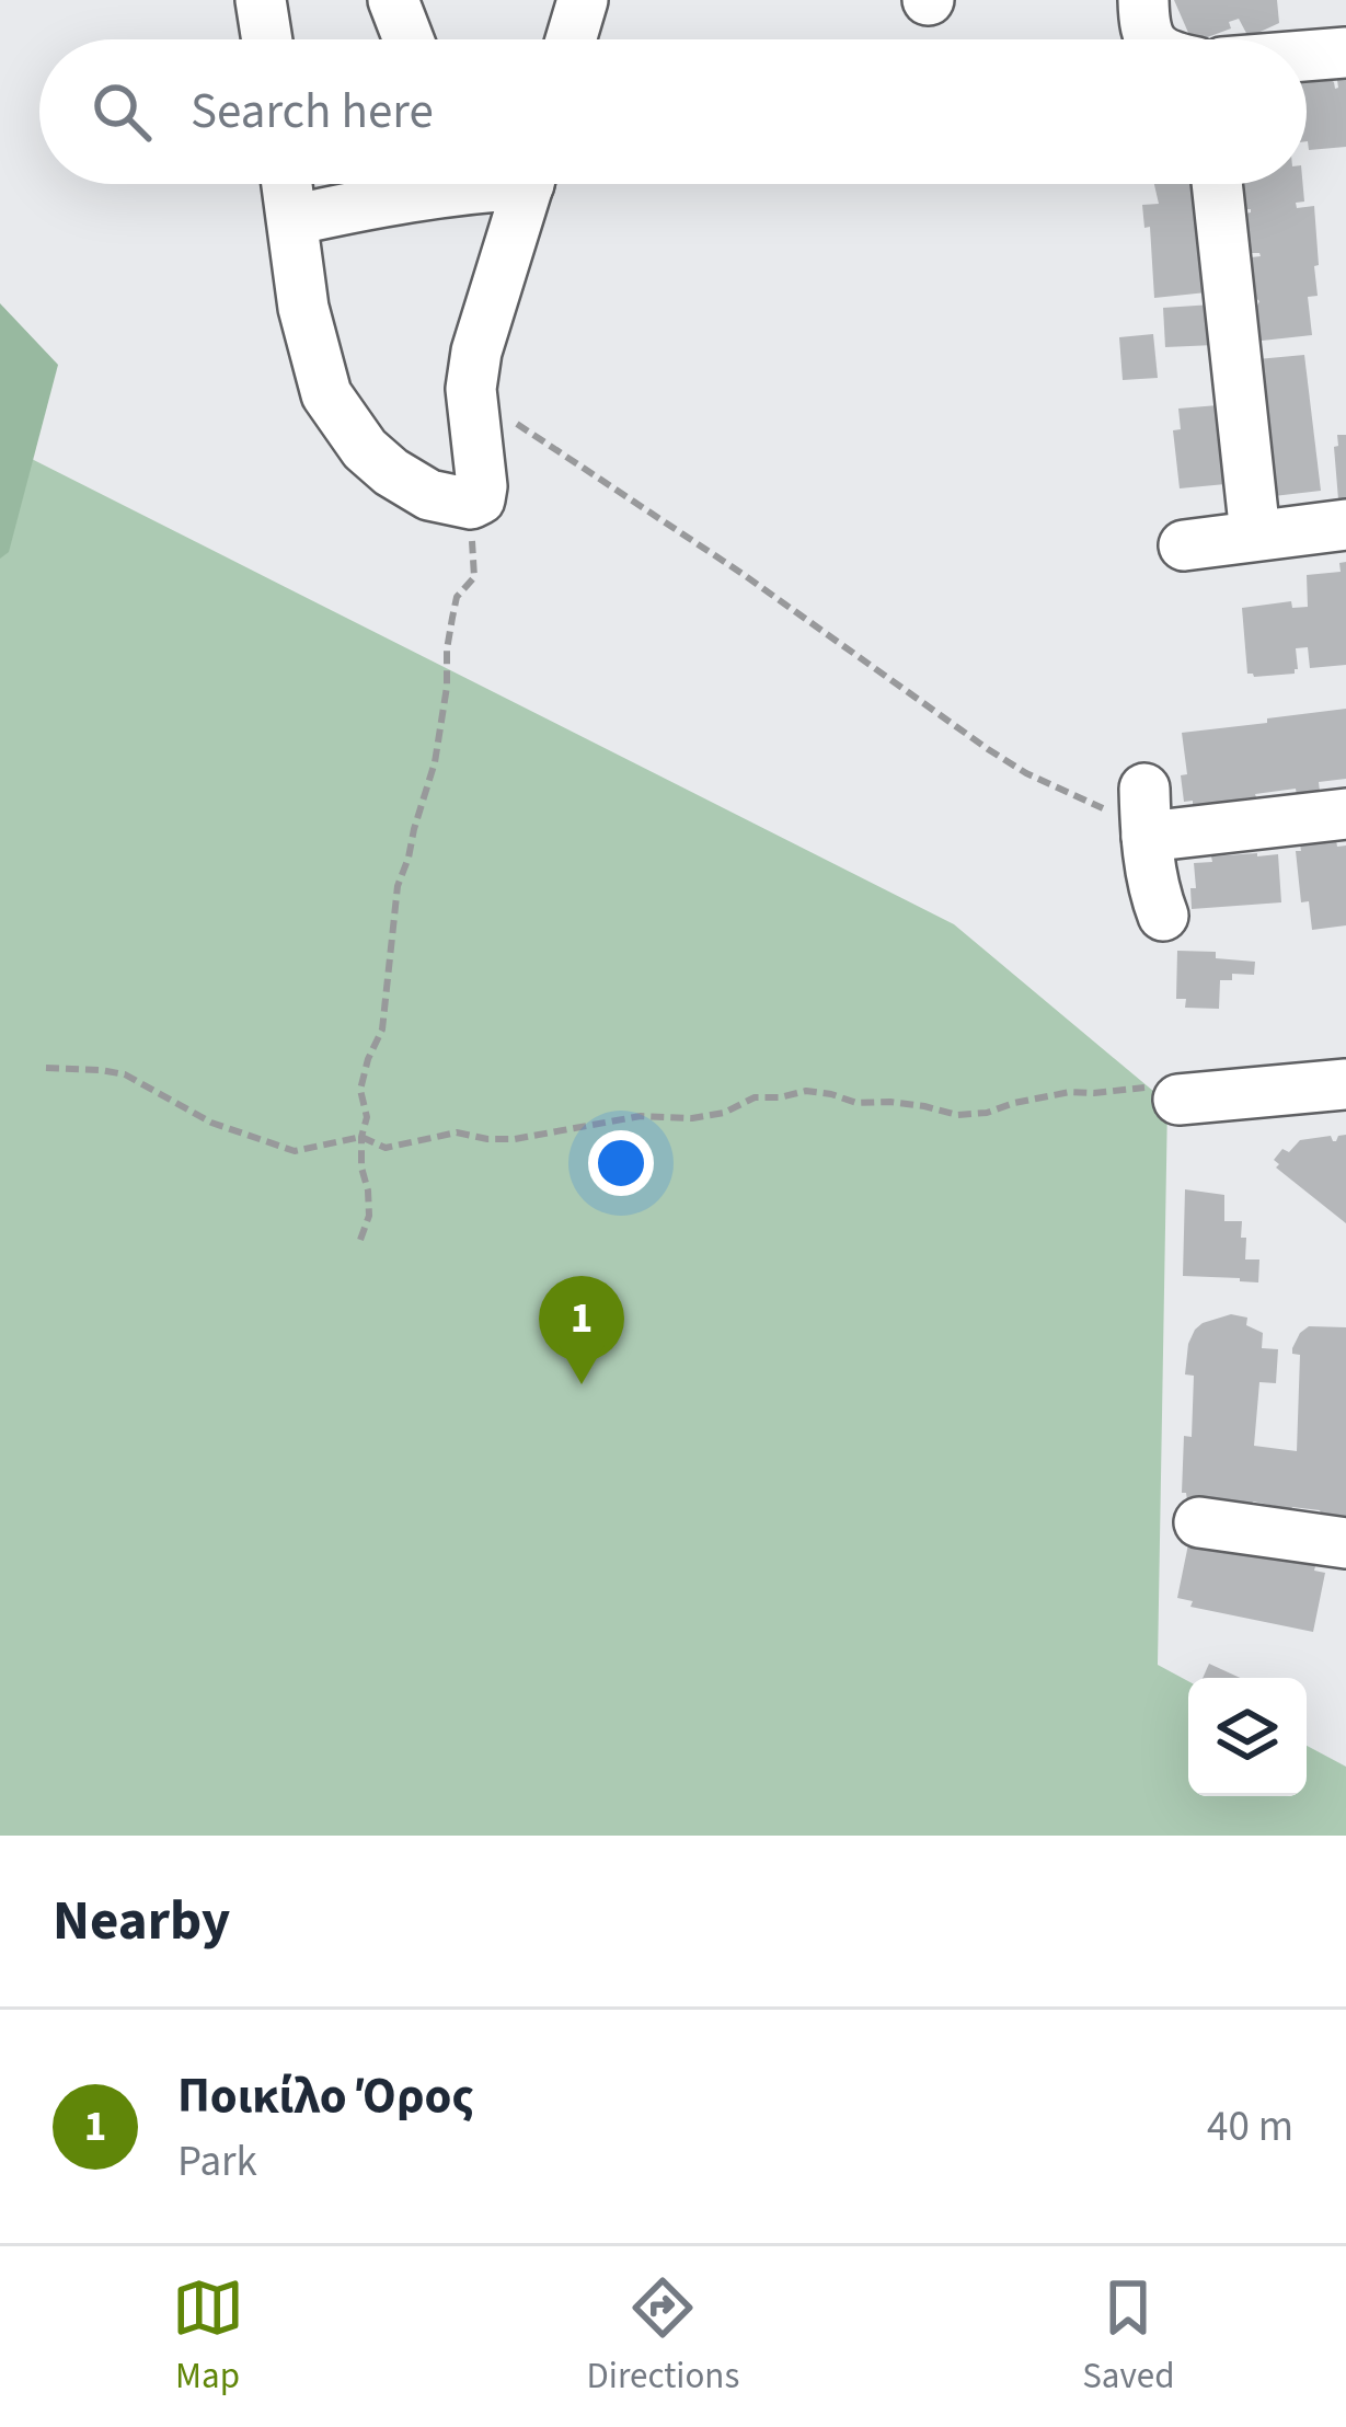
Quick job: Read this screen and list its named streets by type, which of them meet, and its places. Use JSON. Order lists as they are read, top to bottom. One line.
{"page":{"search":"Search here","pins":"1","heading":"Nearby","list":[{"mark":"1","name":"Ποικίλο Όρος","note":"Park","value":"40 m"}],"nav":["Map","Directions","Saved"]}}
